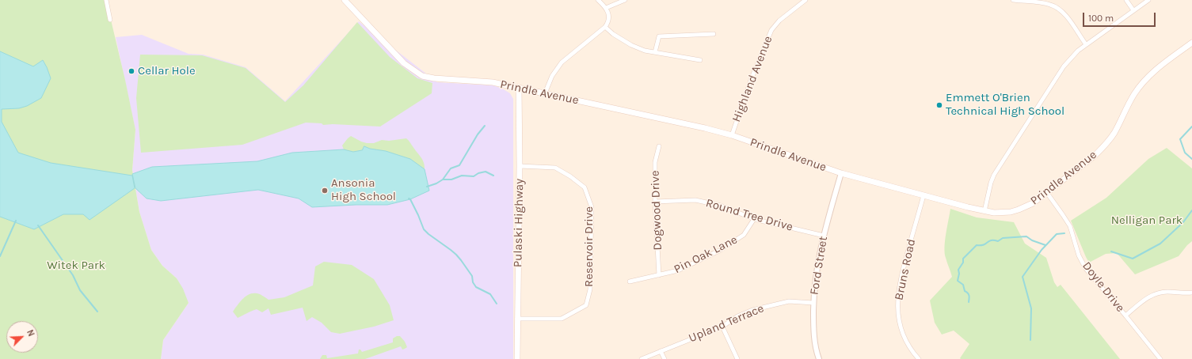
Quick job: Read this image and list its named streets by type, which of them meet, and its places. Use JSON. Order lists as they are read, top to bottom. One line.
{"streets":{"main road":["Prindle Avenue","Pulaski Highway"],"street":["Highland Avenue","Dogwood Drive","Round Tree Drive","Reservoir Drive","Pin Oak Lane","Ford Street","Bruns Road","Doyle Drive","Upland Terrace"]},"crossings":[["Highland Avenue","Prindle Avenue"],["Prindle Avenue","Pulaski Highway"],["Prindle Avenue","Ford Street"],["Prindle Avenue","Bruns Road"],["Prindle Avenue","Doyle Drive"],["Dogwood Drive","Round Tree Drive"],["Dogwood Drive","Pin Oak Lane"],["Round Tree Drive","Pin Oak Lane"],["Round Tree Drive","Ford Street"],["Pulaski Highway","Reservoir Drive"],["Ford Street","Upland Terrace"]],"parks":["Nelligan Park","Witek Park"],"places":["Cellar Hole","Emmett O'Brien Technical High School","Ansonia High School"],"scale_bar":"100 m","north":"top right"}
